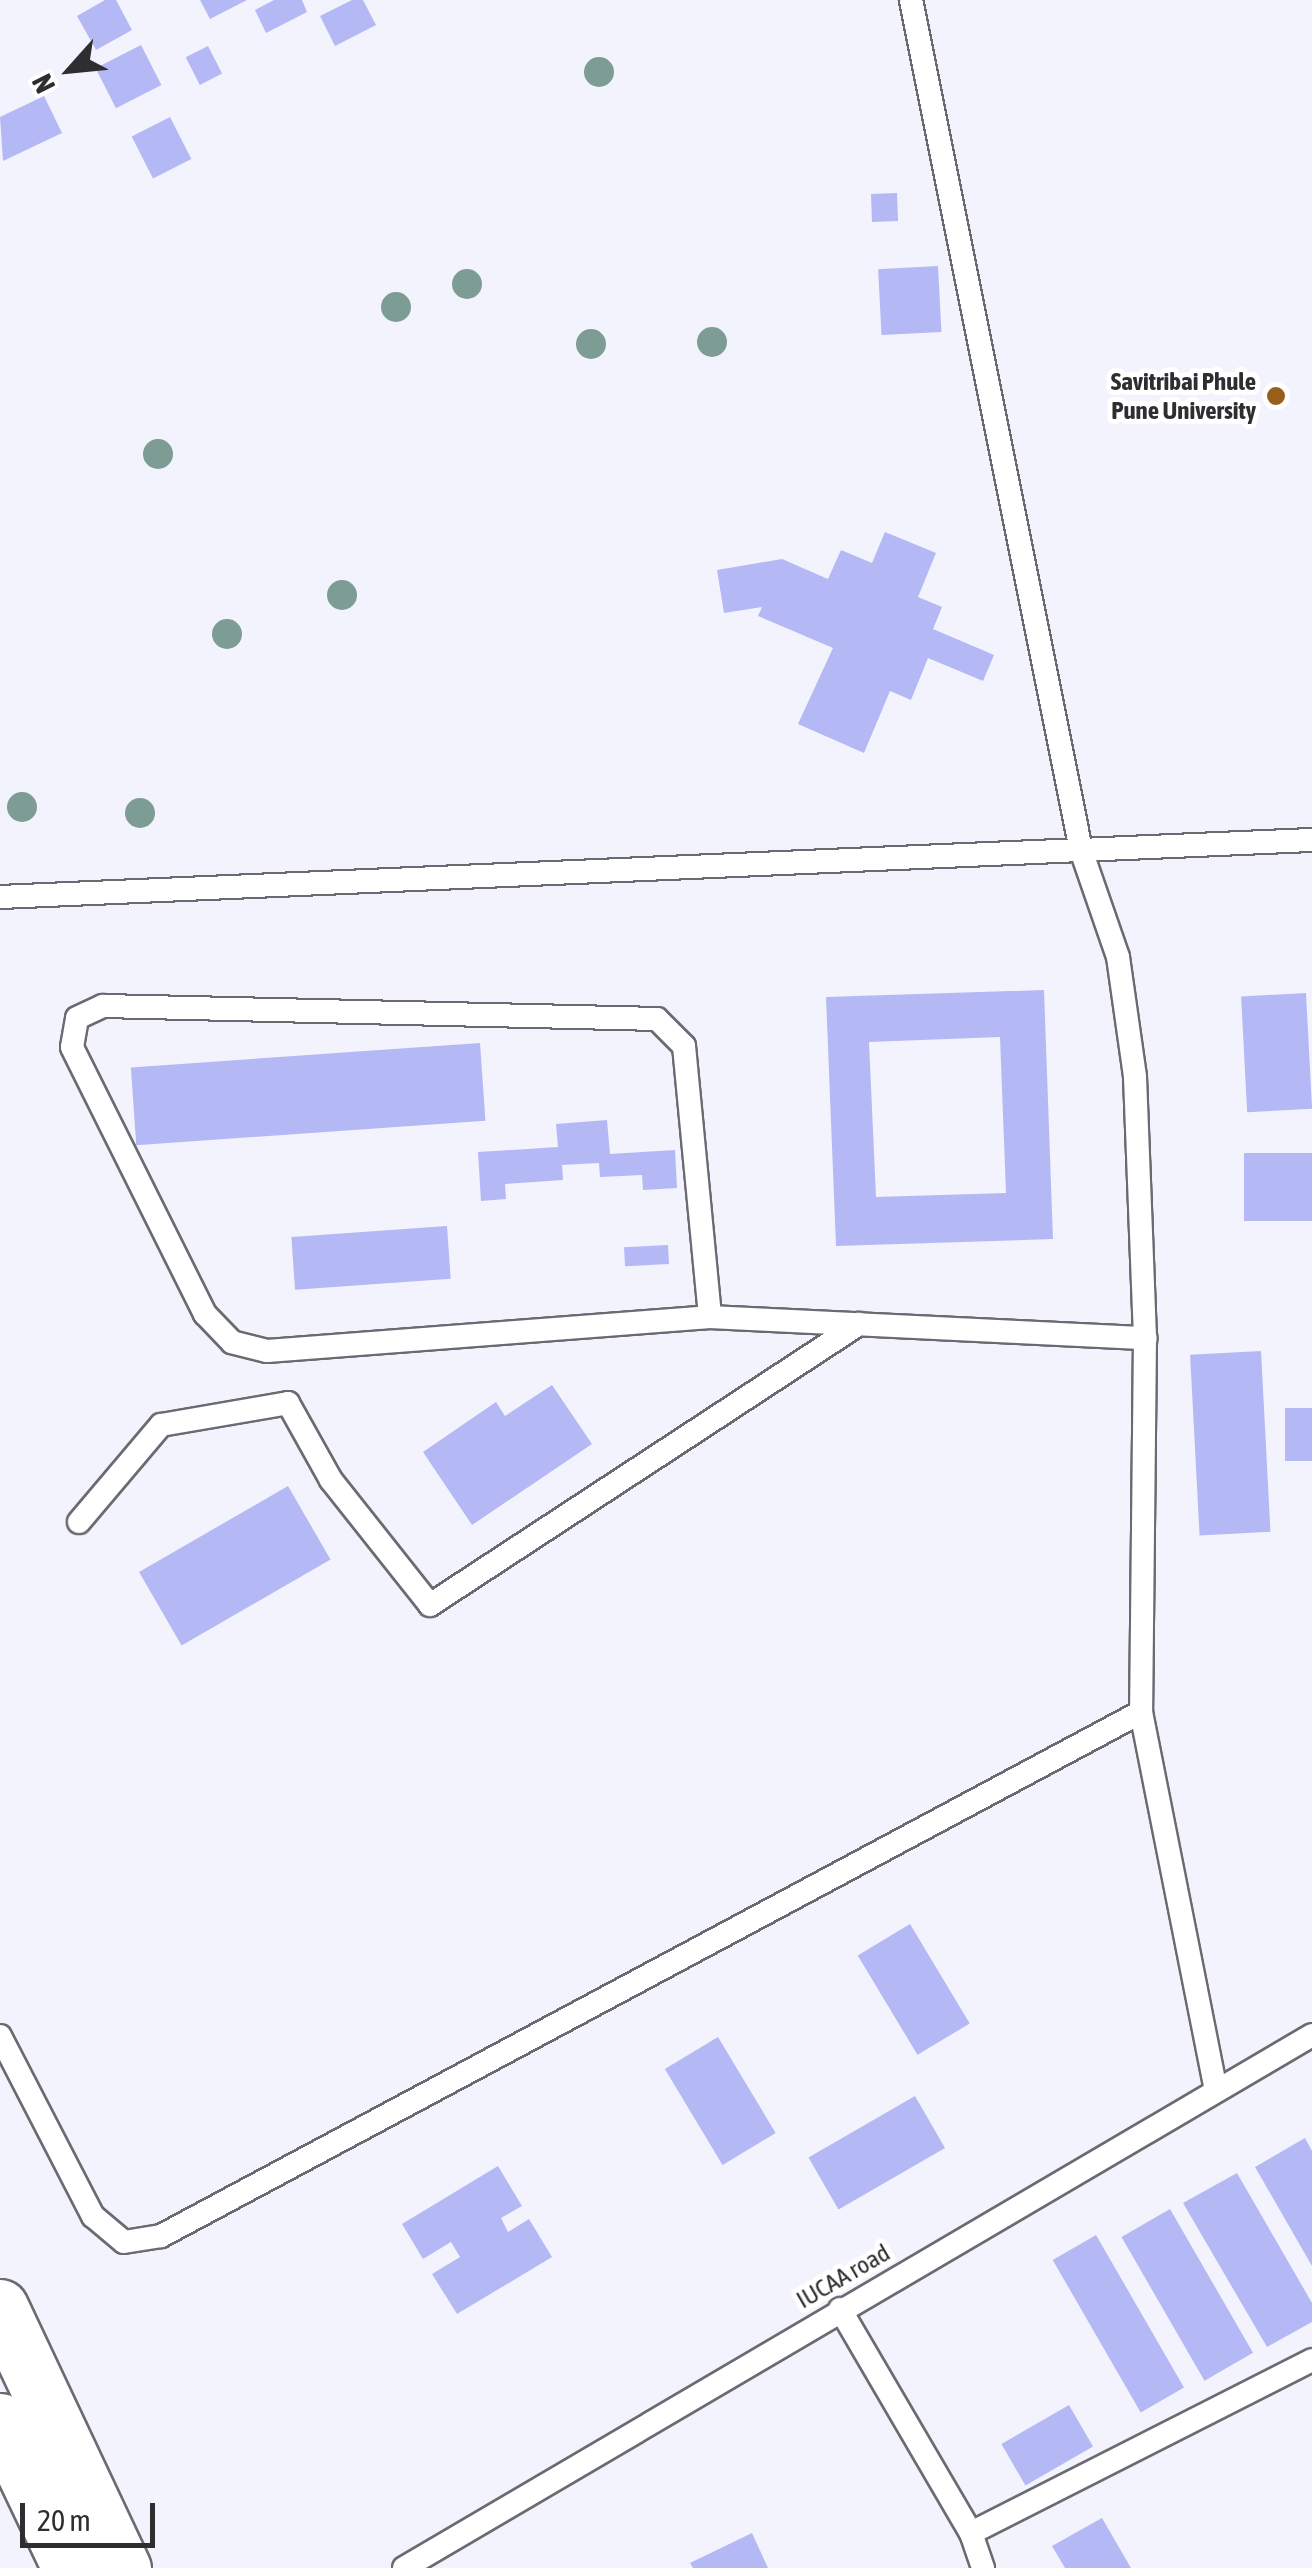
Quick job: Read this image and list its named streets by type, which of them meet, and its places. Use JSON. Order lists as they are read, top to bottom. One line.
{"streets":{"lane":["IUCAA road"]},"places":["Savitribai Phule Pune University"],"scale_bar":"20 m","north":"bottom left"}
